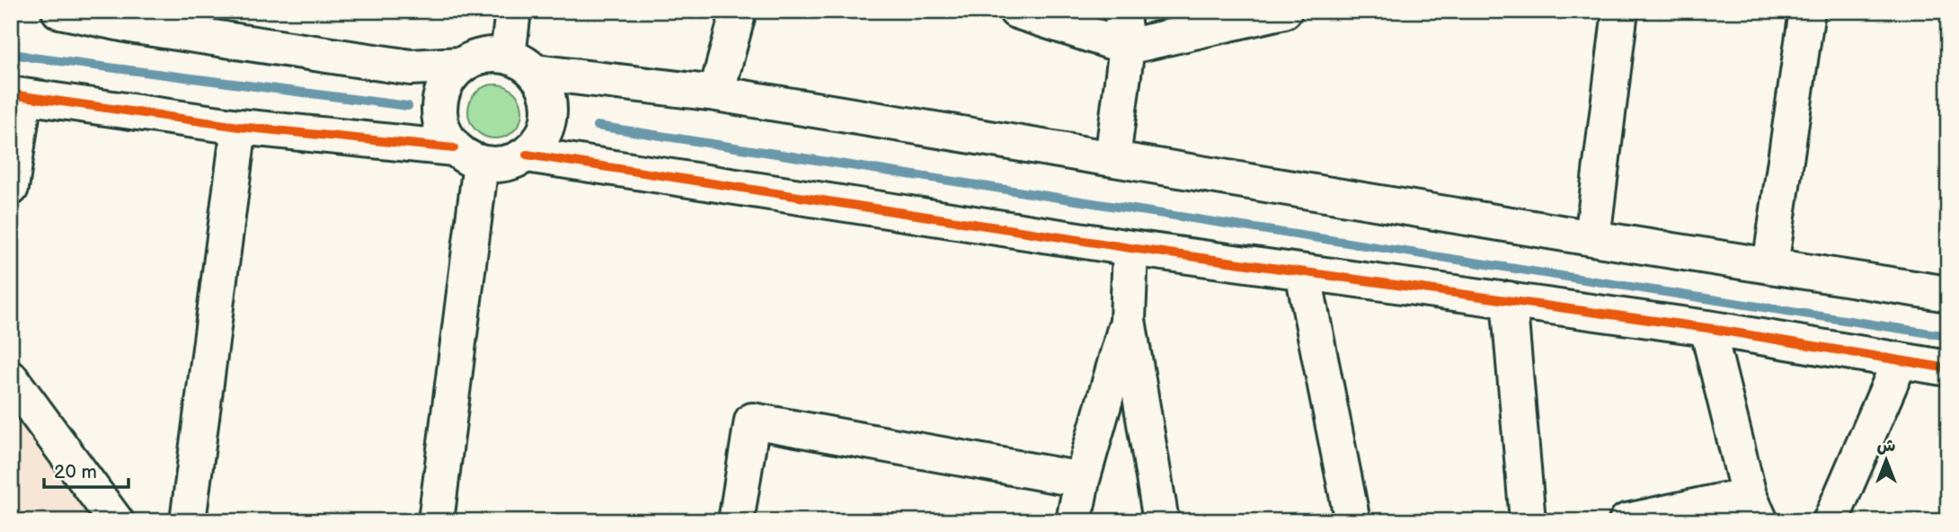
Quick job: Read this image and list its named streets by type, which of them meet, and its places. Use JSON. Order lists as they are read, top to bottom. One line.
{"scale_bar":"20 m","north":"top"}
